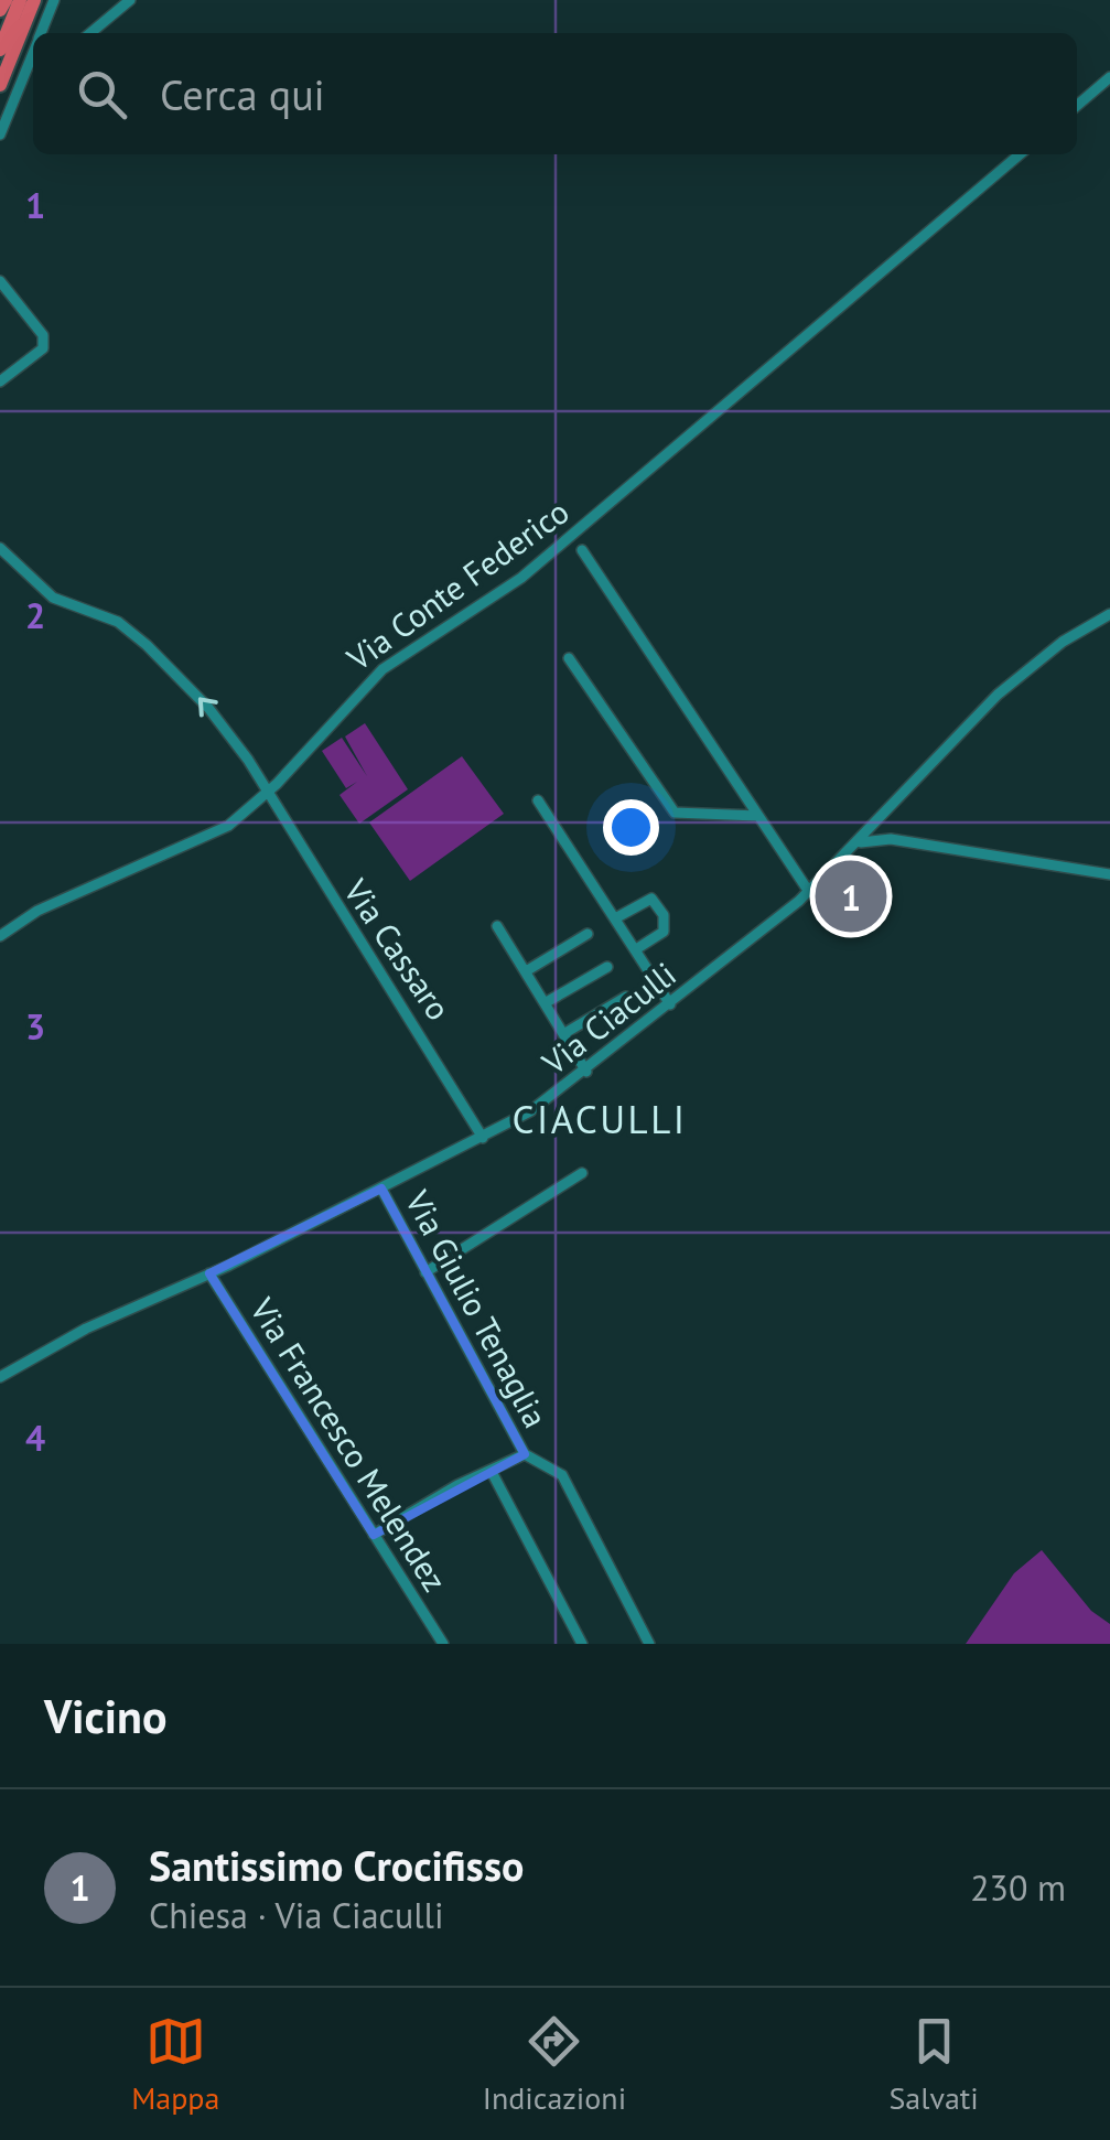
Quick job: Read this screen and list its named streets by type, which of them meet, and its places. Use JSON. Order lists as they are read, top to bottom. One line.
{"streets":{"street":["Via Conte Federico","Via Cassaro","Via Ciaculli","Via Giulio Tenaglia","Via Francesco Melendez"]},"crossings":[["Via Conte Federico","Via Cassaro"],["Via Cassaro","Via Ciaculli"],["Via Ciaculli","Via Giulio Tenaglia"],["Via Ciaculli","Via Francesco Melendez"]],"one_way":["Via Cassaro"],"districts":["CIACULLI"],"page":{"search":"Cerca qui","pins":"1","heading":"Vicino","list":[{"mark":"1","name":"Santissimo Crocifisso","note":"Chiesa · Via Ciaculli","value":"230 m"}],"nav":["Mappa","Indicazioni","Salvati"]},"grid":{"rows":["1","2","3","4"]}}
